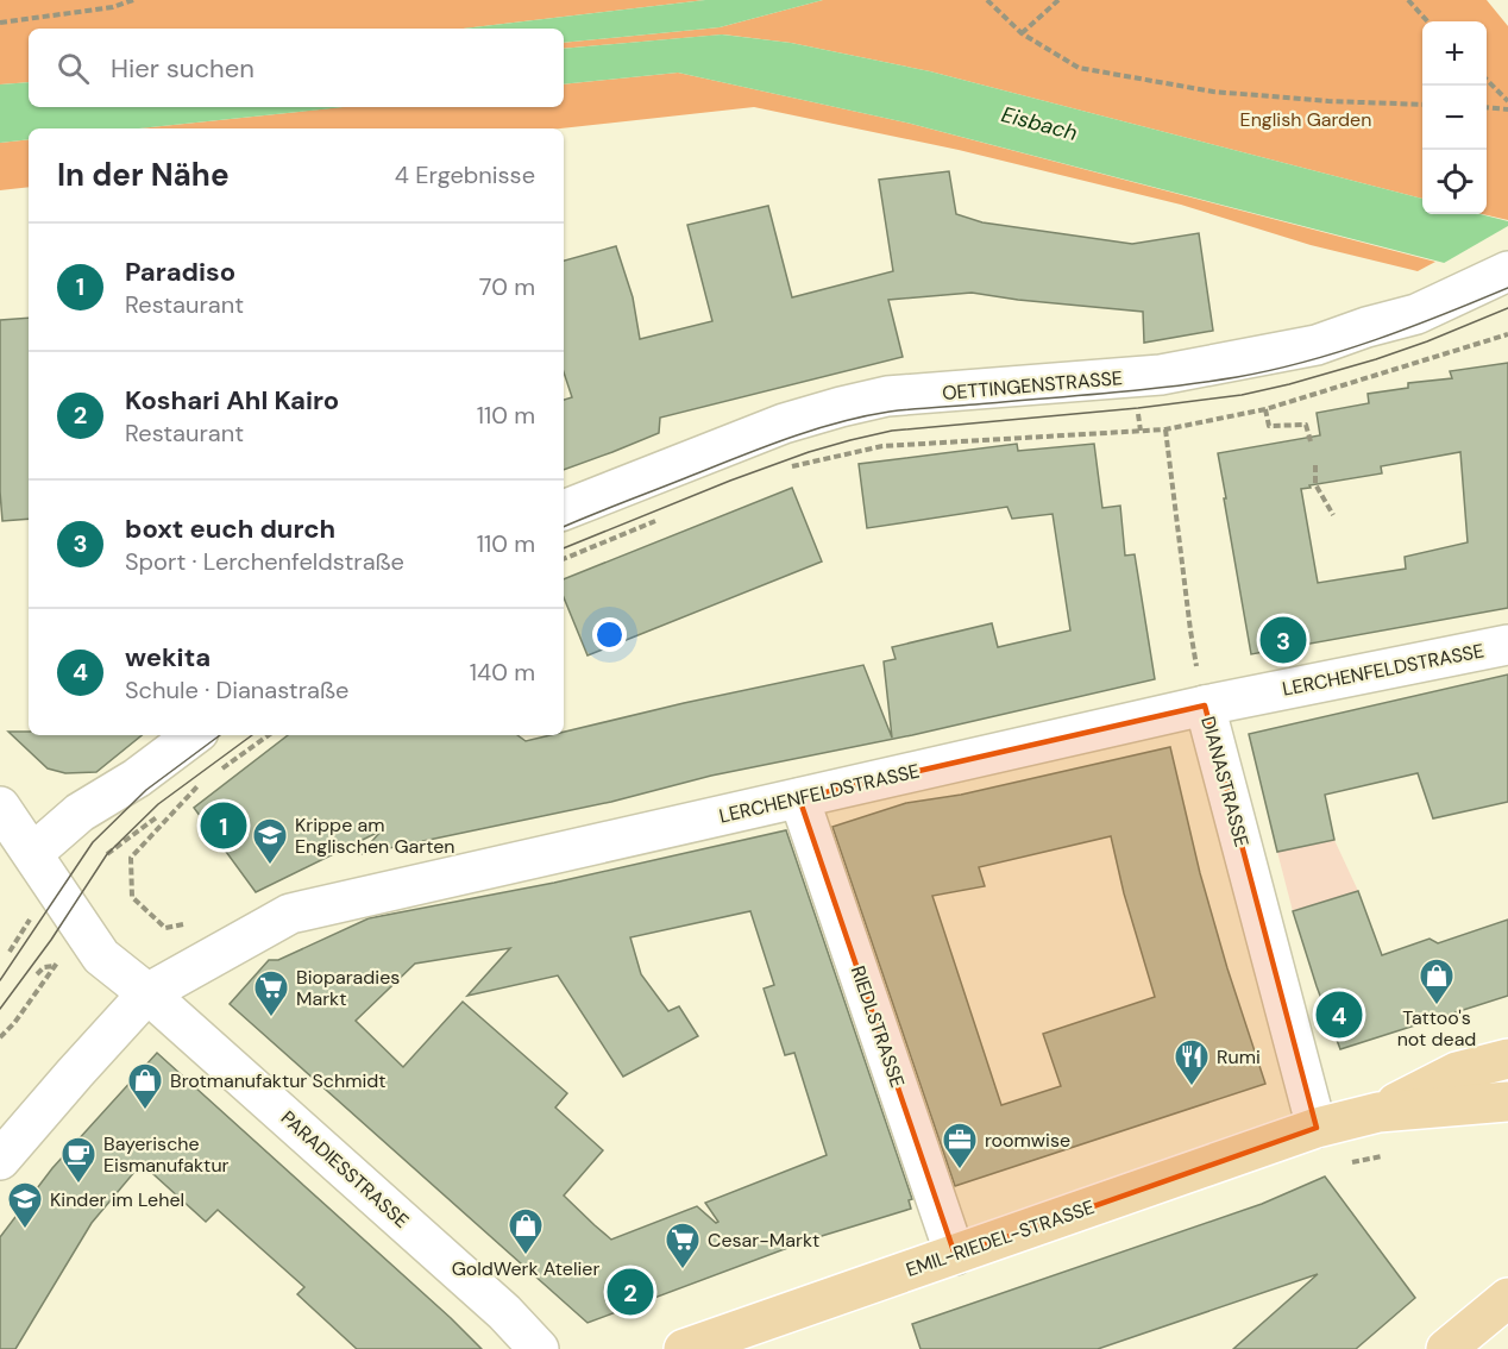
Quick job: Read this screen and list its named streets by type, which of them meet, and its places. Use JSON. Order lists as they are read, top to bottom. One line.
{"streets":{"main road":["EMIL-RIEDEL-STRASSE"],"street":["OETTINGENSTRASSE","LERCHENFELDSTRASSE","DIANASTRASSE","RIEDLSTRASSE","PARADIESSTRASSE"]},"crossings":[["LERCHENFELDSTRASSE","DIANASTRASSE"],["LERCHENFELDSTRASSE","RIEDLSTRASSE"],["LERCHENFELDSTRASSE","PARADIESSTRASSE"],["DIANASTRASSE","EMIL-RIEDEL-STRASSE"],["RIEDLSTRASSE","EMIL-RIEDEL-STRASSE"]],"water":["Eisbach"],"parks":["English Garden"],"places":{"school or university":["Krippe am Englischen Garten","Kinder im Lehel"],"shop":["Tattoo's not dead","Brotmanufaktur Schmidt","GoldWerk Atelier"],"supermarket":["Bioparadies Markt","Cesar-Markt"],"restaurant":["Rumi"],"office":["roomwise"],"cafe":["Bayerische Eismanufaktur"]},"page":{"map_buttons":["+","−"],"search":"Hier suchen","heading":["In der Nähe","4 Ergebnisse"],"list":[{"mark":"1","name":"Paradiso","note":"Restaurant","value":"70 m"},{"mark":"2","name":"Koshari Ahl Kairo","note":"Restaurant","value":"110 m"},{"mark":"3","name":"boxt euch durch","note":"Sport · Lerchenfeldstraße","value":"110 m"},{"mark":"4","name":"wekita","note":"Schule · Dianastraße","value":"140 m"}],"pins":["3","1","4","2"]}}
